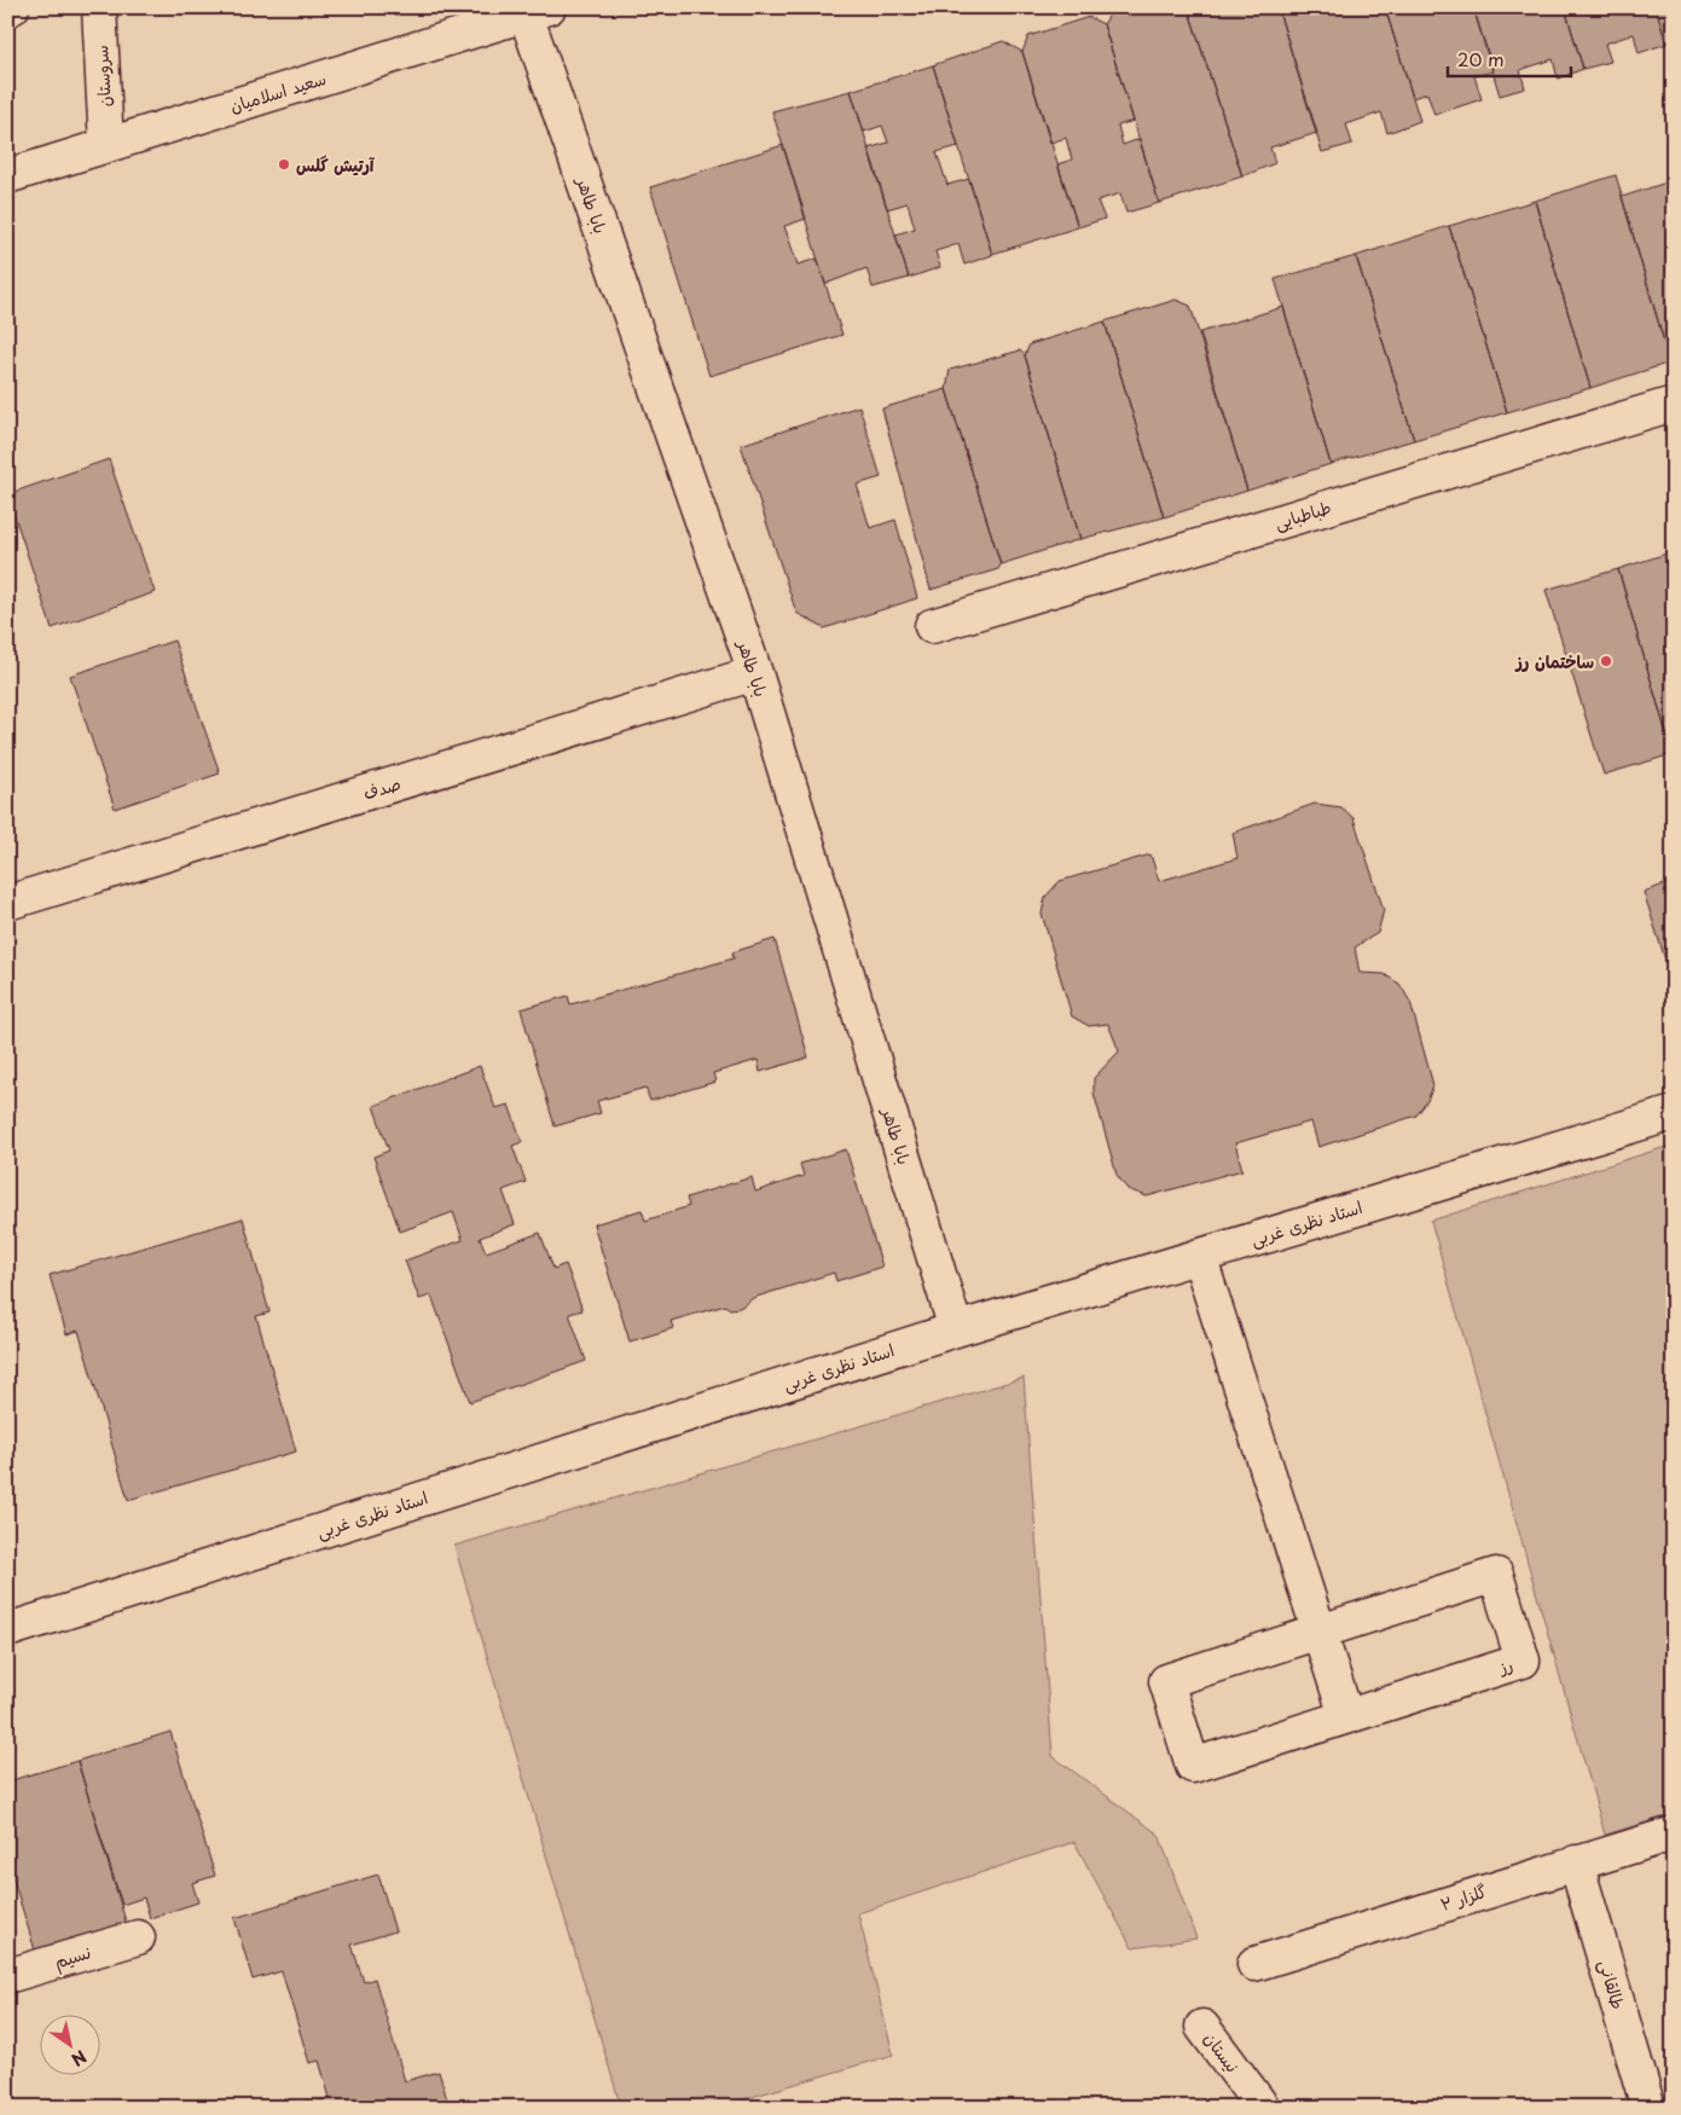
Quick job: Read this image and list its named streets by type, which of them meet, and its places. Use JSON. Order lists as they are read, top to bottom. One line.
{"streets":{"street":["سروستان","سعید اسلامیان","بابا طاهر","طباطبایی","صدف","استاد نظری غربی","رز","گلزار ۲","نسیم","طالقانی","نیستان"]},"crossings":[["سروستان","سعید اسلامیان"],["سعید اسلامیان","بابا طاهر"],["بابا طاهر","صدف"],["بابا طاهر","استاد نظری غربی"],["گلزار ۲","طالقانی"]],"places":["آرتیش گلس","ساختمان رز"],"scale_bar":"20 m","north":"bottom right"}
